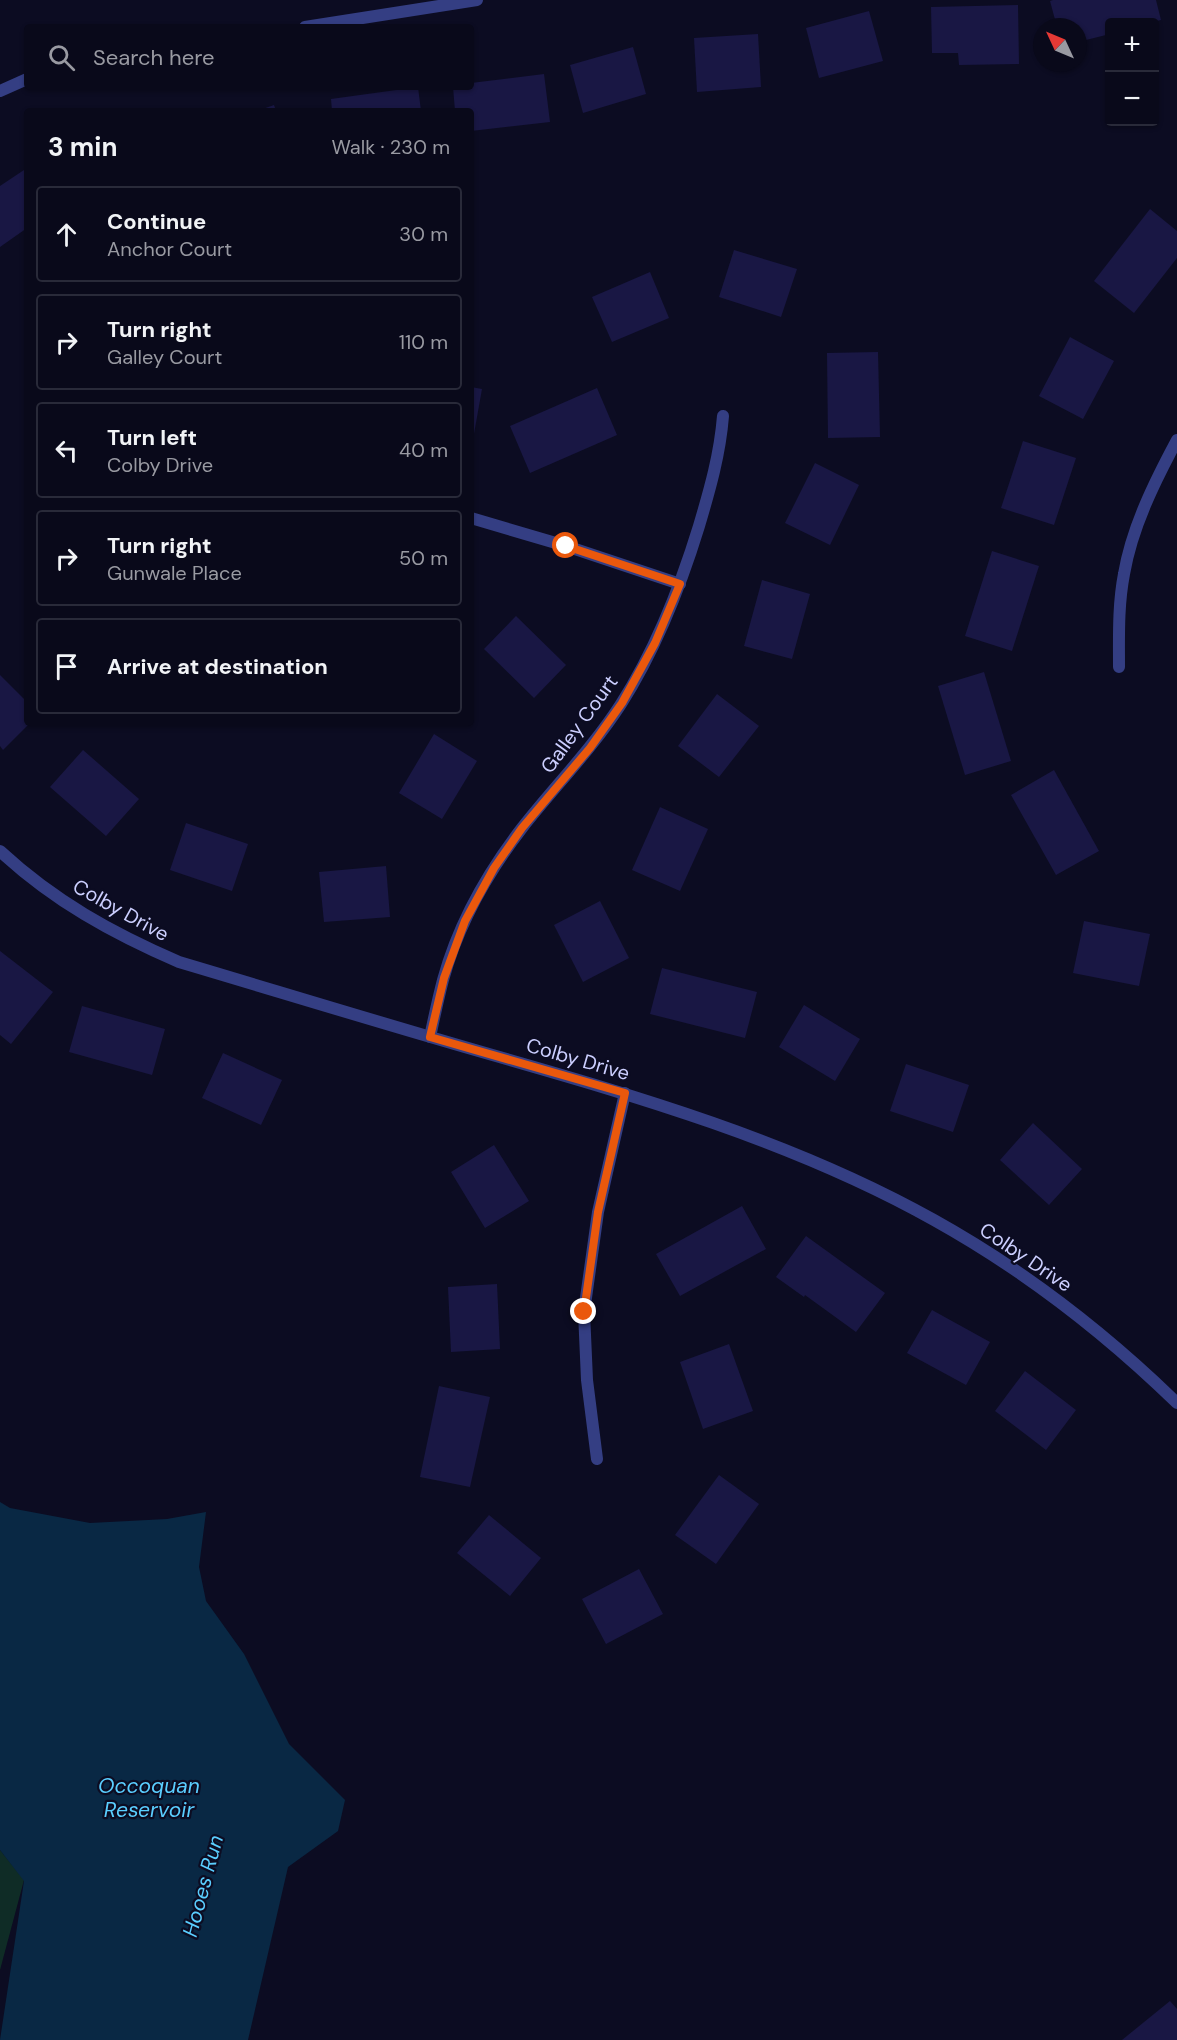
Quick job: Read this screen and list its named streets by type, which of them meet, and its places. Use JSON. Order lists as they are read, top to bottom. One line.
{"streets":{"street":["Galley Court","Colby Drive"]},"crossings":[["Galley Court","Colby Drive"]],"water":["Occoquan Reservoir","Hooes Run"],"north":"top left","page":{"map_buttons":["+","−"],"search":"Search here","heading":["3 min","Walk · 230 m"],"list":[["Continue","Anchor Court","30 m"],["Turn right","Galley Court","110 m"],["Turn left","Colby Drive","40 m"],["Turn right","Gunwale Place","50 m"],"Arrive at destination"]}}
